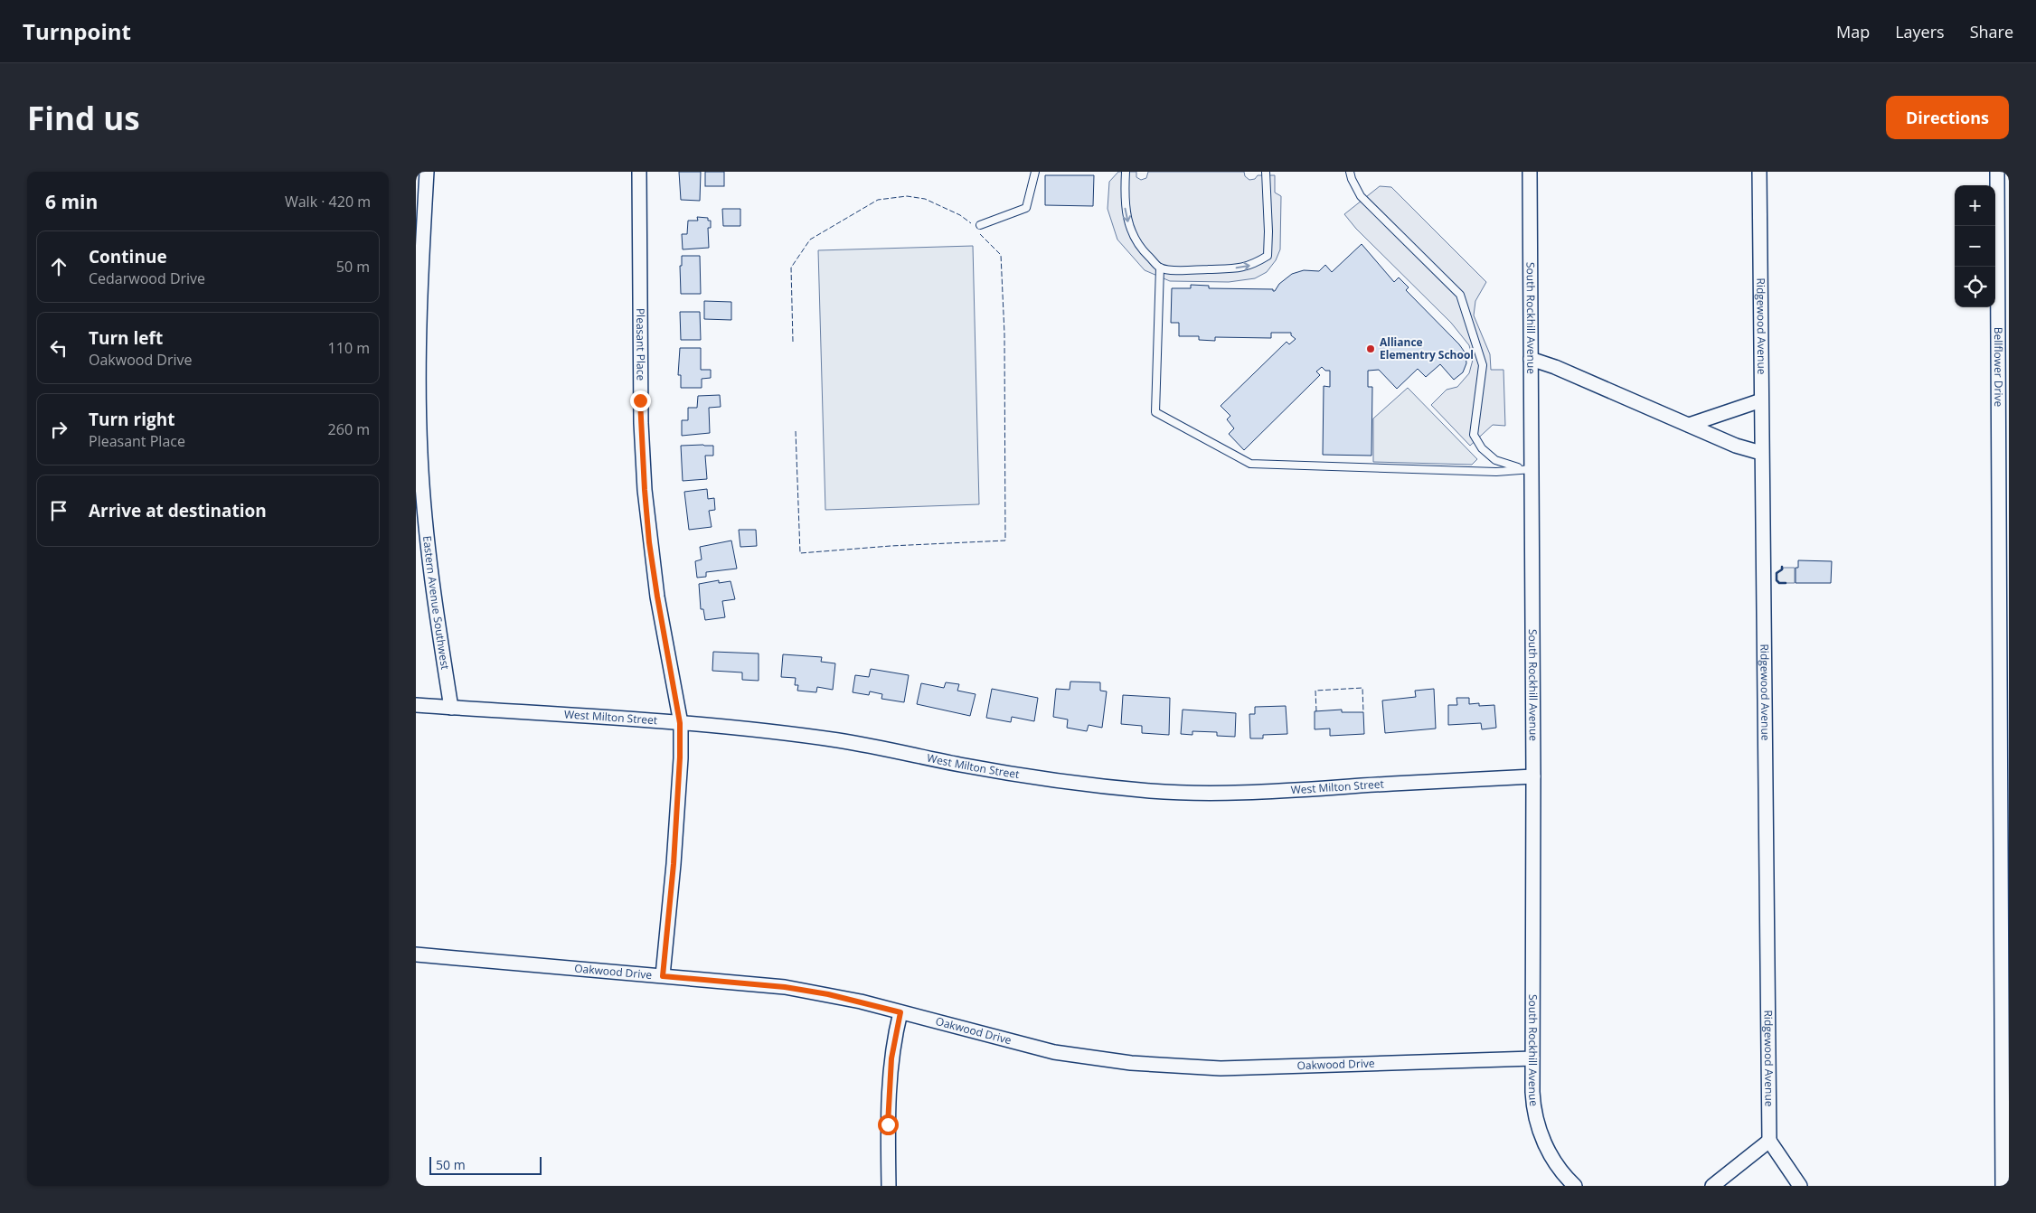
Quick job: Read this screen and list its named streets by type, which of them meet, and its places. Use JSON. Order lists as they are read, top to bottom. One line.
{"streets":{"street":["South Rockhill Avenue","Ridgewood Avenue","Pleasant Place","Bellflower Drive","Eastern Avenue Southwest","West Milton Street","Oakwood Drive"]},"crossings":[["South Rockhill Avenue","West Milton Street"],["South Rockhill Avenue","Oakwood Drive"],["Pleasant Place","West Milton Street"],["Pleasant Place","Oakwood Drive"],["Eastern Avenue Southwest","West Milton Street"]],"places":["Alliance Elementry School"],"scale_bar":"50 m","page":{"header":"Turnpoint","nav":["Map","Layers","Share"],"buttons":"Directions","title":"Find us","heading":["6 min","Walk · 420 m"],"map_buttons":["+","−"],"list":[["Continue","Cedarwood Drive","50 m"],["Turn left","Oakwood Drive","110 m"],["Turn right","Pleasant Place","260 m"],"Arrive at destination"],"scale":"50 m"}}
